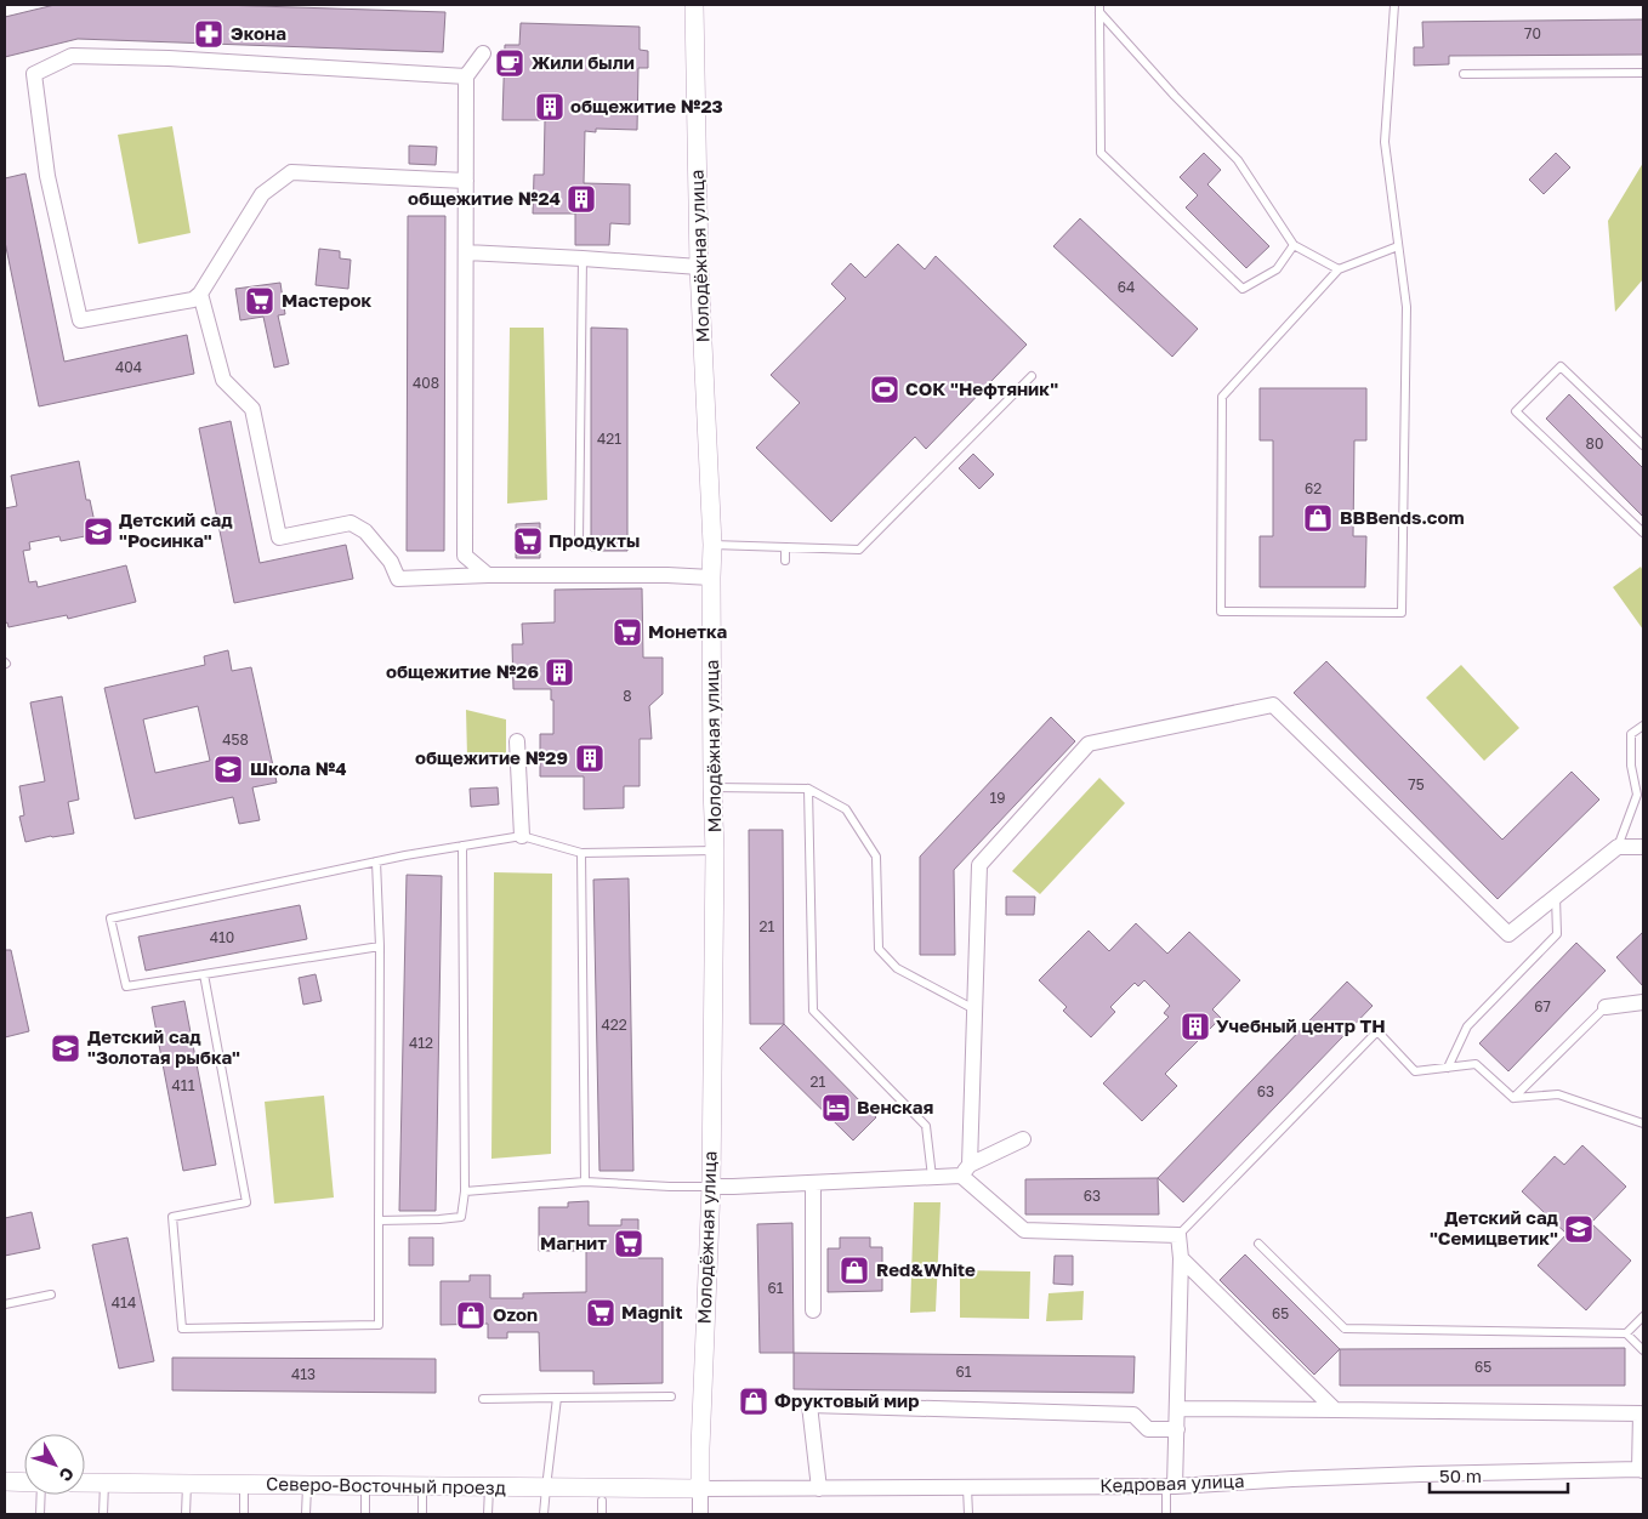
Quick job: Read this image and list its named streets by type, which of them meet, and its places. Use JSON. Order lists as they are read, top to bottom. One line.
{"streets":{"street":["Молодёжная улица","Кедровая улица","Северо-Восточный проезд"]},"crossings":[["Молодёжная улица","Кедровая улица"],["Молодёжная улица","Северо-Восточный проезд"],["Кедровая улица","Северо-Восточный проезд"]],"places":{"pharmacy":["Экона"],"cafe":["Жили были"],"building":["общежитие №23","общежитие №24","общежитие №26","общежитие №29","Учебный центр ТН"],"supermarket":["Мастерок","Продукты","Монетка","Магнит","Magnit"],"sports":["СОК \"Нефтяник\""],"shop":["BBBends.com","Red&White","Ozon","Фруктовый мир"],"school or university":["Детский сад \"Росинка\"","Школа №4","Детский сад \"Золотая рыбка\"","Детский сад \"Семицветик\""],"hotel":["Венская"]},"house_numbers":["70","64","404","408","421","80","62","8","458","75","19","21","410","67","422","412","21","411","63","63","61","414","65","65","61","413"],"scale_bar":"50 m","north":"bottom right"}
